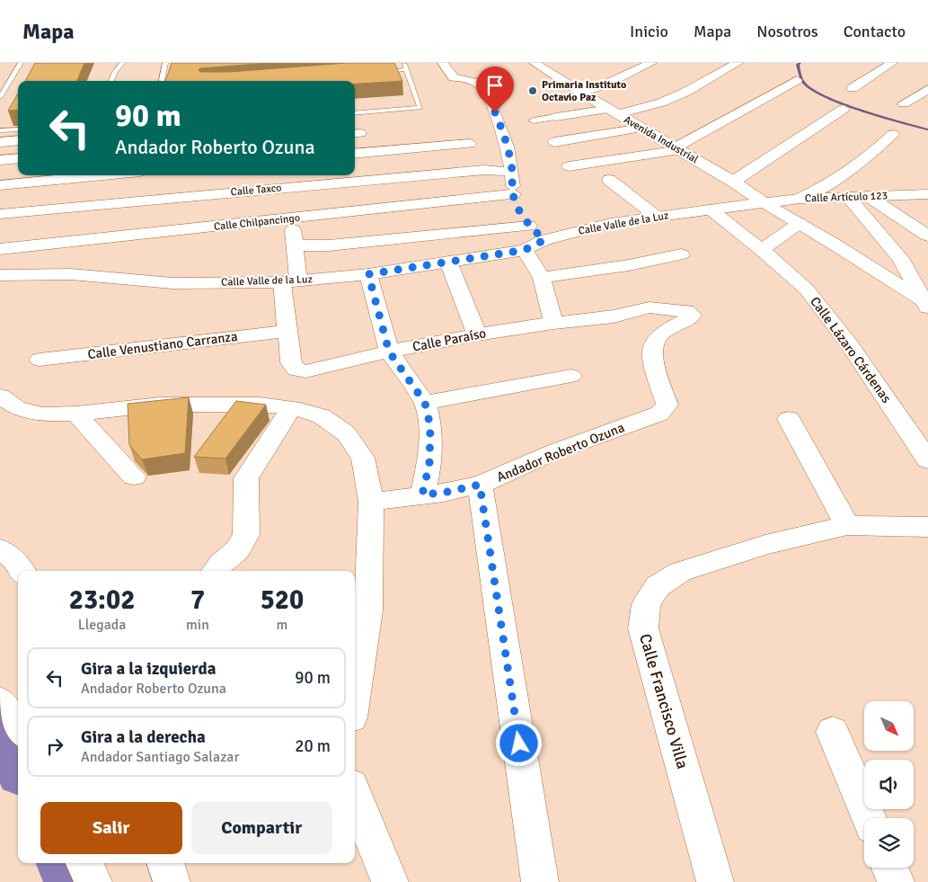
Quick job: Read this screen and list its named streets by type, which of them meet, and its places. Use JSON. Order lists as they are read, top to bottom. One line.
{"streets":{"main road":["Avenida Industrial","Calle Taxco","Calle Artículo 123","Calle Chilpancingo","Calle Valle de la Luz","Calle Paraíso","Calle Venustiano Carranza","Calle Lázaro Cárdenas","Andador Roberto Ozuna","Calle Francisco Villa"]},"crossings":[["Avenida Industrial","Calle Artículo 123"],["Avenida Industrial","Calle Valle de la Luz"],["Calle Taxco","Calle Paraíso"],["Calle Artículo 123","Calle Valle de la Luz"],["Calle Chilpancingo","Calle Paraíso"],["Calle Valle de la Luz","Calle Paraíso"],["Calle Valle de la Luz","Calle Lázaro Cárdenas"],["Calle Paraíso","Calle Venustiano Carranza"],["Calle Paraíso","Andador Roberto Ozuna"]],"places":["Primaria Instituto Octavio Paz"],"north":"bottom right","page":{"header":"Mapa","nav":["Inicio","Mapa","Nosotros","Contacto"],"turn":["90 m","Andador Roberto Ozuna"],"eta":["23:02","Llegada","7","min","520","m"],"list":[{"name":"Gira a la izquierda","note":"Andador Roberto Ozuna","value":"90 m"},{"name":"Gira a la derecha","note":"Andador Santiago Salazar","value":"20 m"}],"buttons":["Salir","Compartir"]}}
